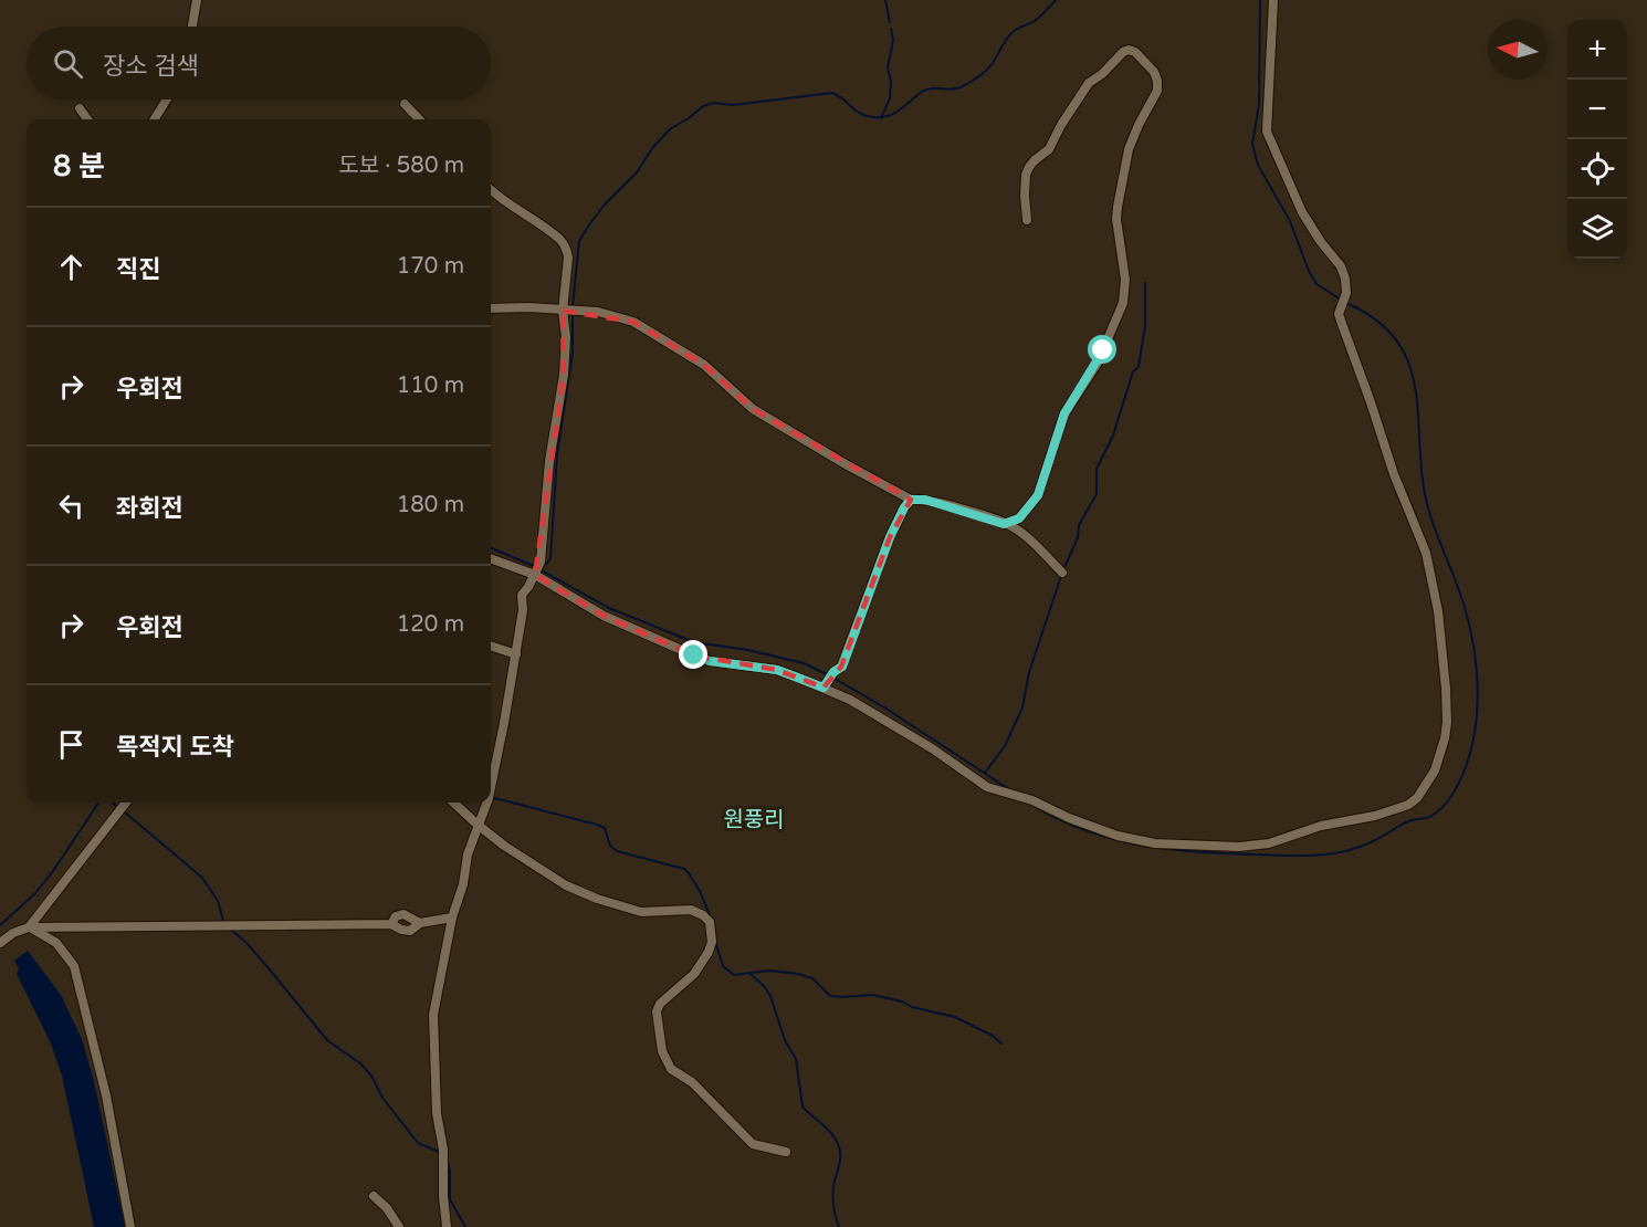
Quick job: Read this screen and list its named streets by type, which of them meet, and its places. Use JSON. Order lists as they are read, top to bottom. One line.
{"districts":["원풍리"],"north":"left","page":{"map_buttons":["+","−"],"search":"장소 검색","heading":["8 분","도보 · 580 m"],"list":[["직진","170 m"],["우회전","110 m"],["좌회전","180 m"],["우회전","120 m"],"목적지 도착"]}}
